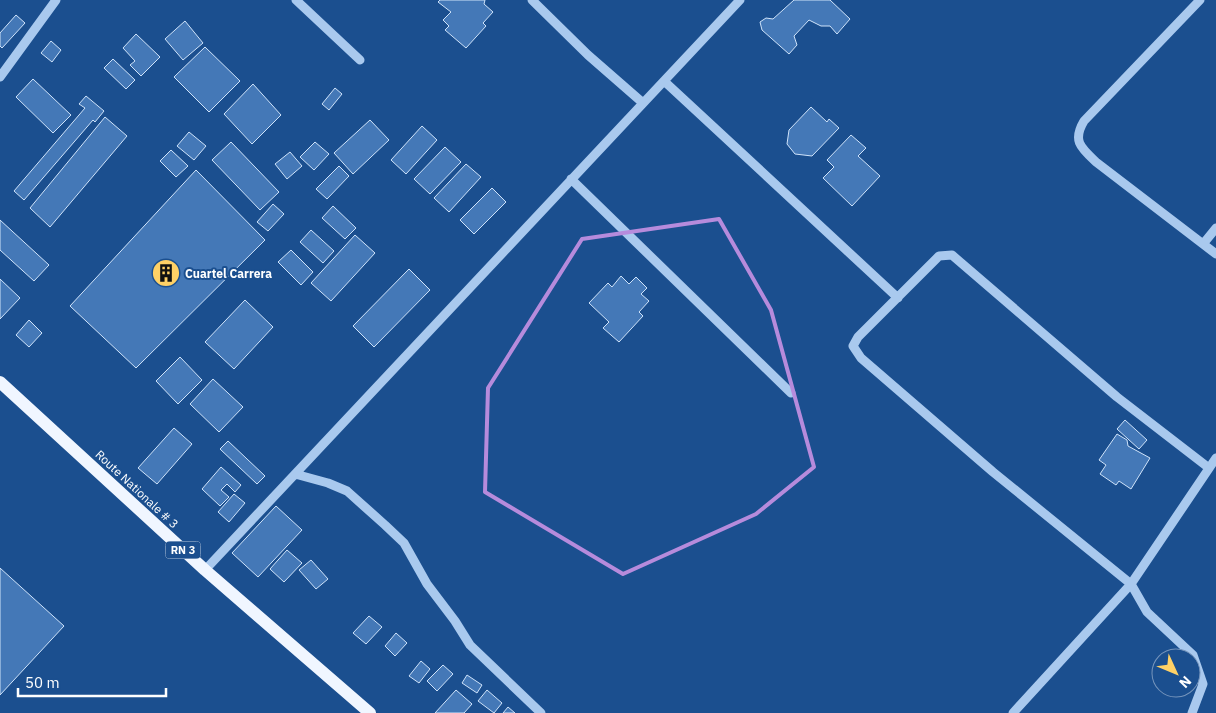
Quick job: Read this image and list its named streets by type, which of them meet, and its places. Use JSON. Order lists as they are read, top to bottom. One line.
{"streets":{"main road":["Route Nationale # 3","RN 3"]},"places":{"building":["Cuartel Carrera"]},"scale_bar":"50 m","north":"bottom right"}
